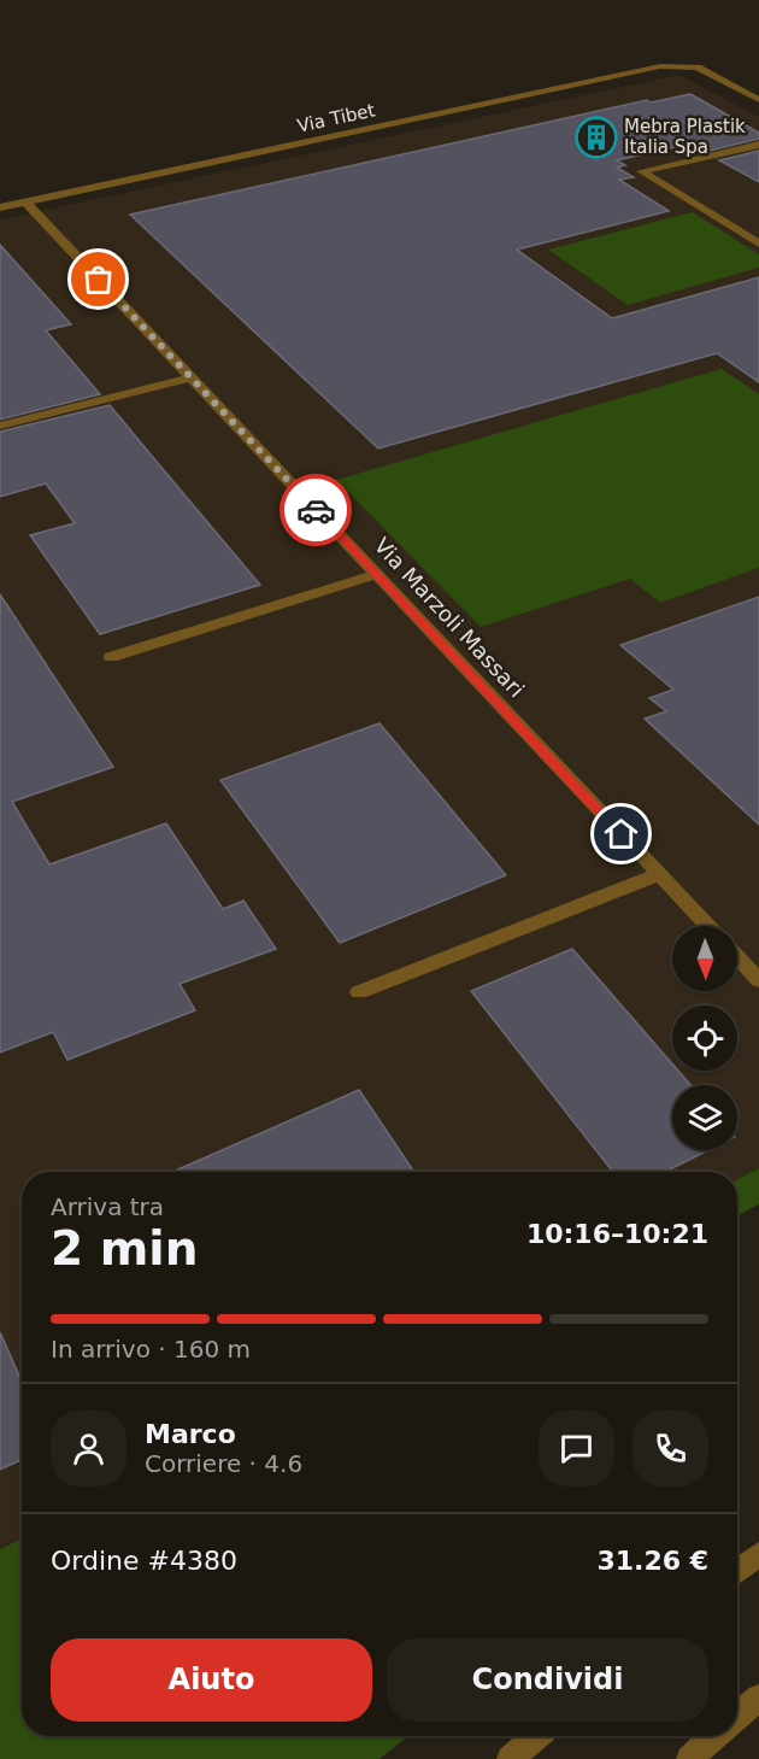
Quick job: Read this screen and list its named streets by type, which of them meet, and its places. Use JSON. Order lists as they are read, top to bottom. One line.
{"streets":{"street":["Via Tibet","Via Marzoli Massari"]},"crossings":[["Via Tibet","Via Marzoli Massari"]],"places":{"building":["Mebra Plastik Italia Spa"]},"north":"bottom","page":{"heading":["2 min","Arriva tra","10:16–10:21"],"panel":["Marco","Corriere · 4.6","Ordine #4380","31.26 €"],"bar":"In arrivo · 160 m","buttons":["Aiuto","Condividi"]}}
